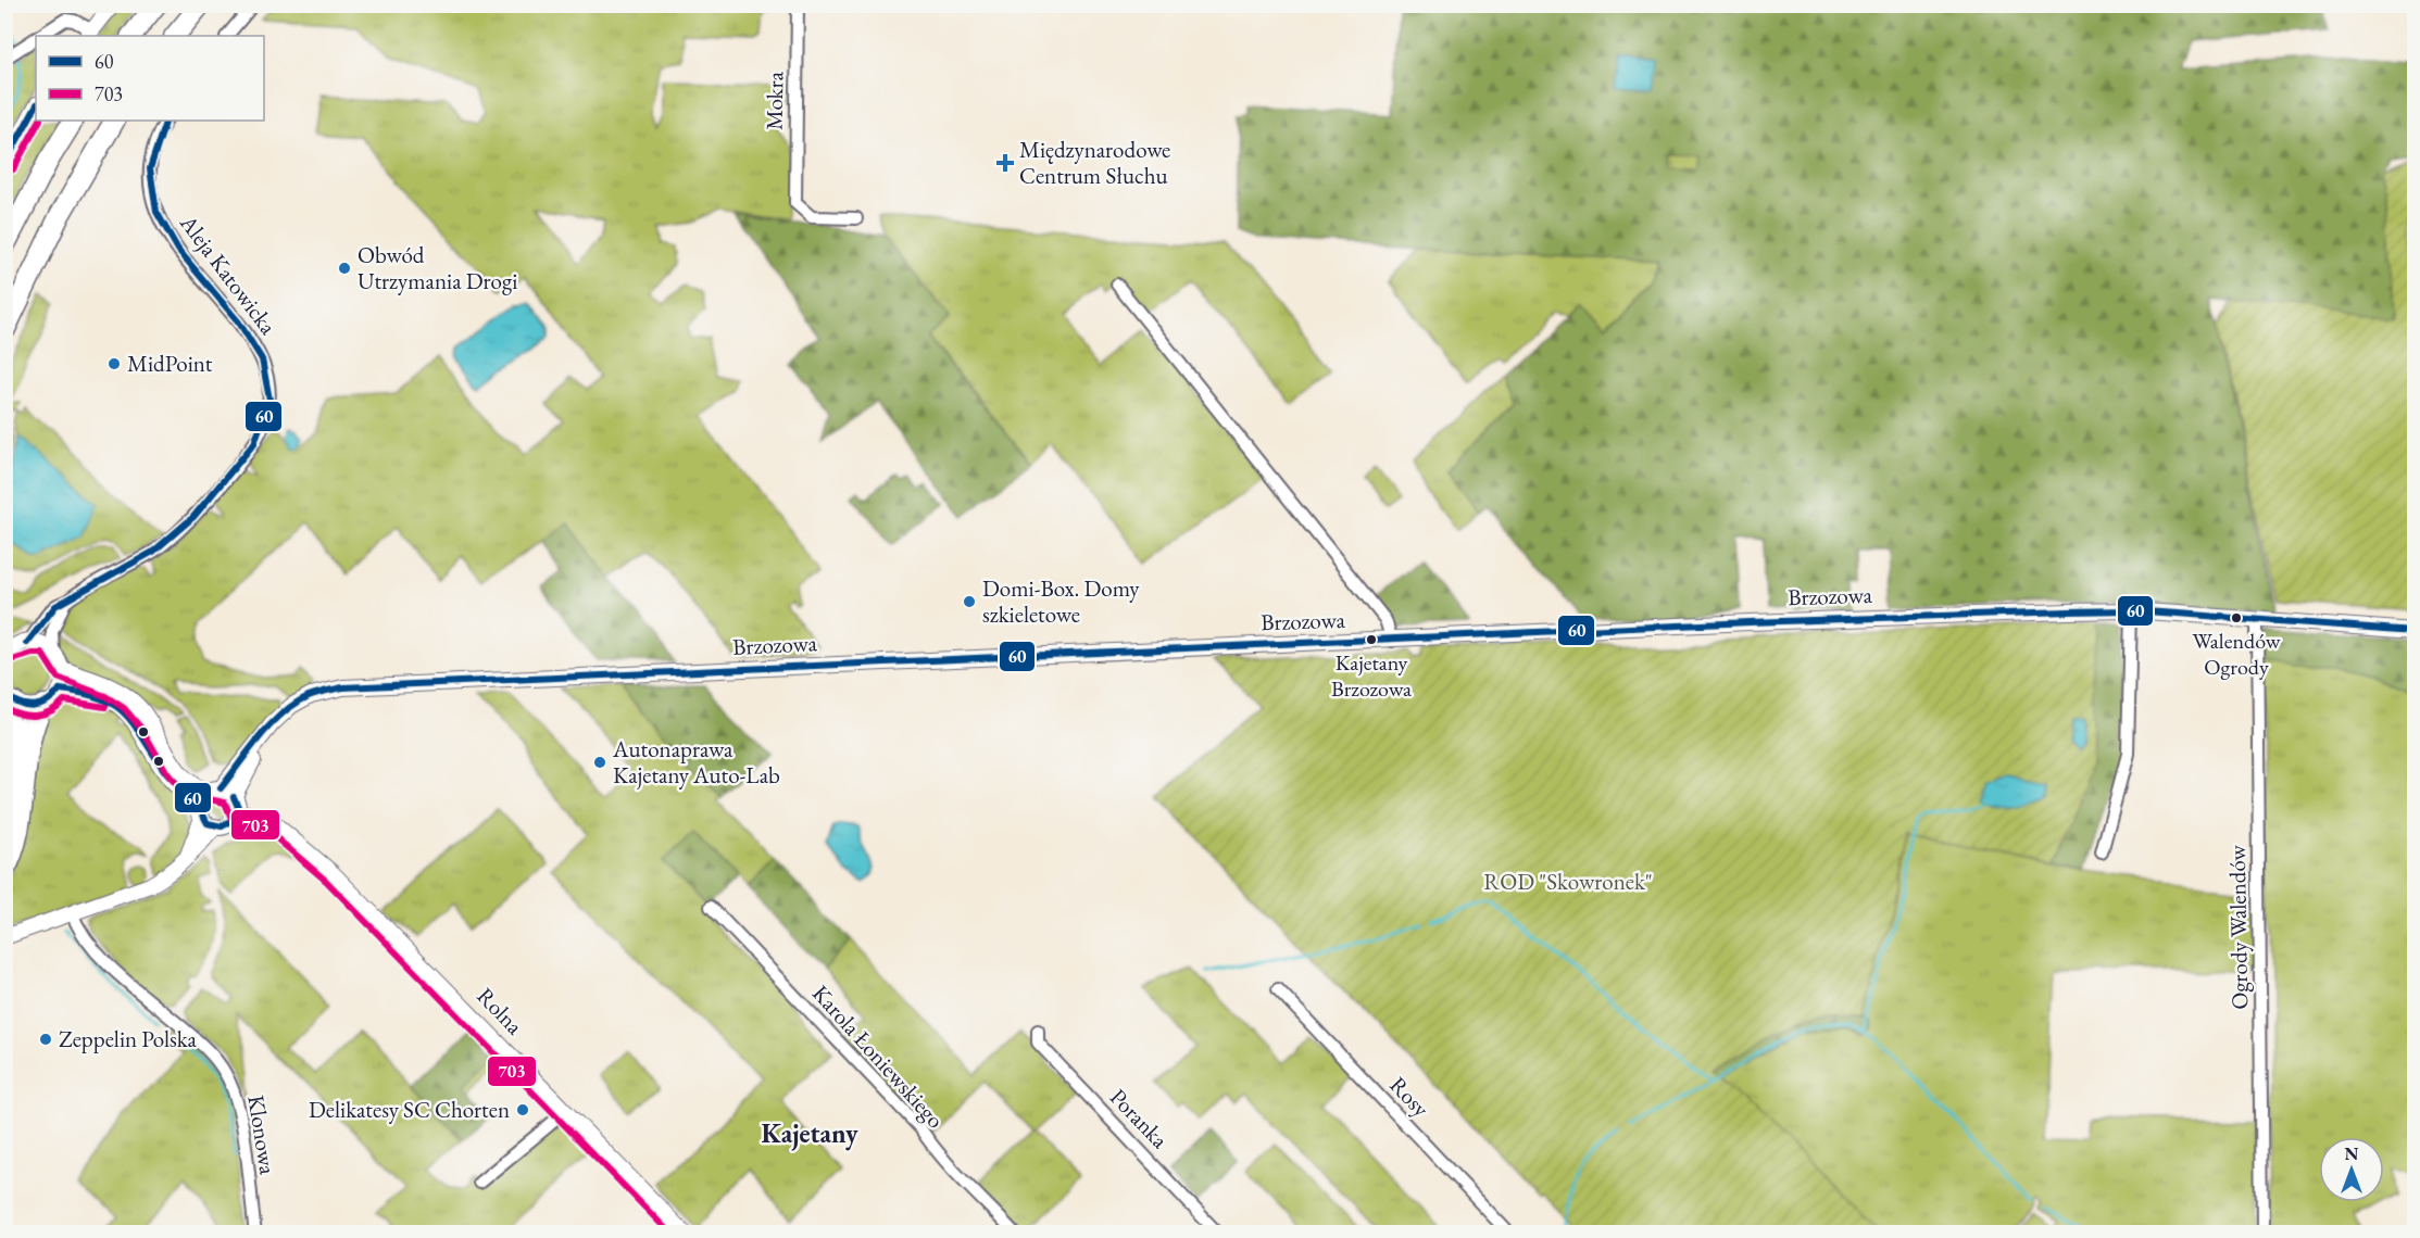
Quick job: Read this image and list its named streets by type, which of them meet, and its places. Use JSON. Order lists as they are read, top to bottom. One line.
{"streets":{"street":["Mokra","Aleja Katowicka","Brzozowa","Ogrody Walendów","Rolna","Karola Łoniewskiego","Rosy","Poranka","Klonowa"]},"crossings":[["Brzozowa","Ogrody Walendów"],["Brzozowa","Rolna"]],"districts":["Kajetany"],"parks":["ROD \"Skowronek\""],"places":{"health":["Międzynarodowe Centrum Słuchu"],"other":["Obwód Utrzymania Drogi","MidPoint","Domi-Box. Domy szkieletowe","Walendów Ogrody","Kajetany Brzozowa","Autonaprawa Kajetany Auto-Lab","Zeppelin Polska","Delikatesy SC Chorten"]},"lines":["transit line 60","transit line 703"],"legend":["60","703"],"north":"top"}
